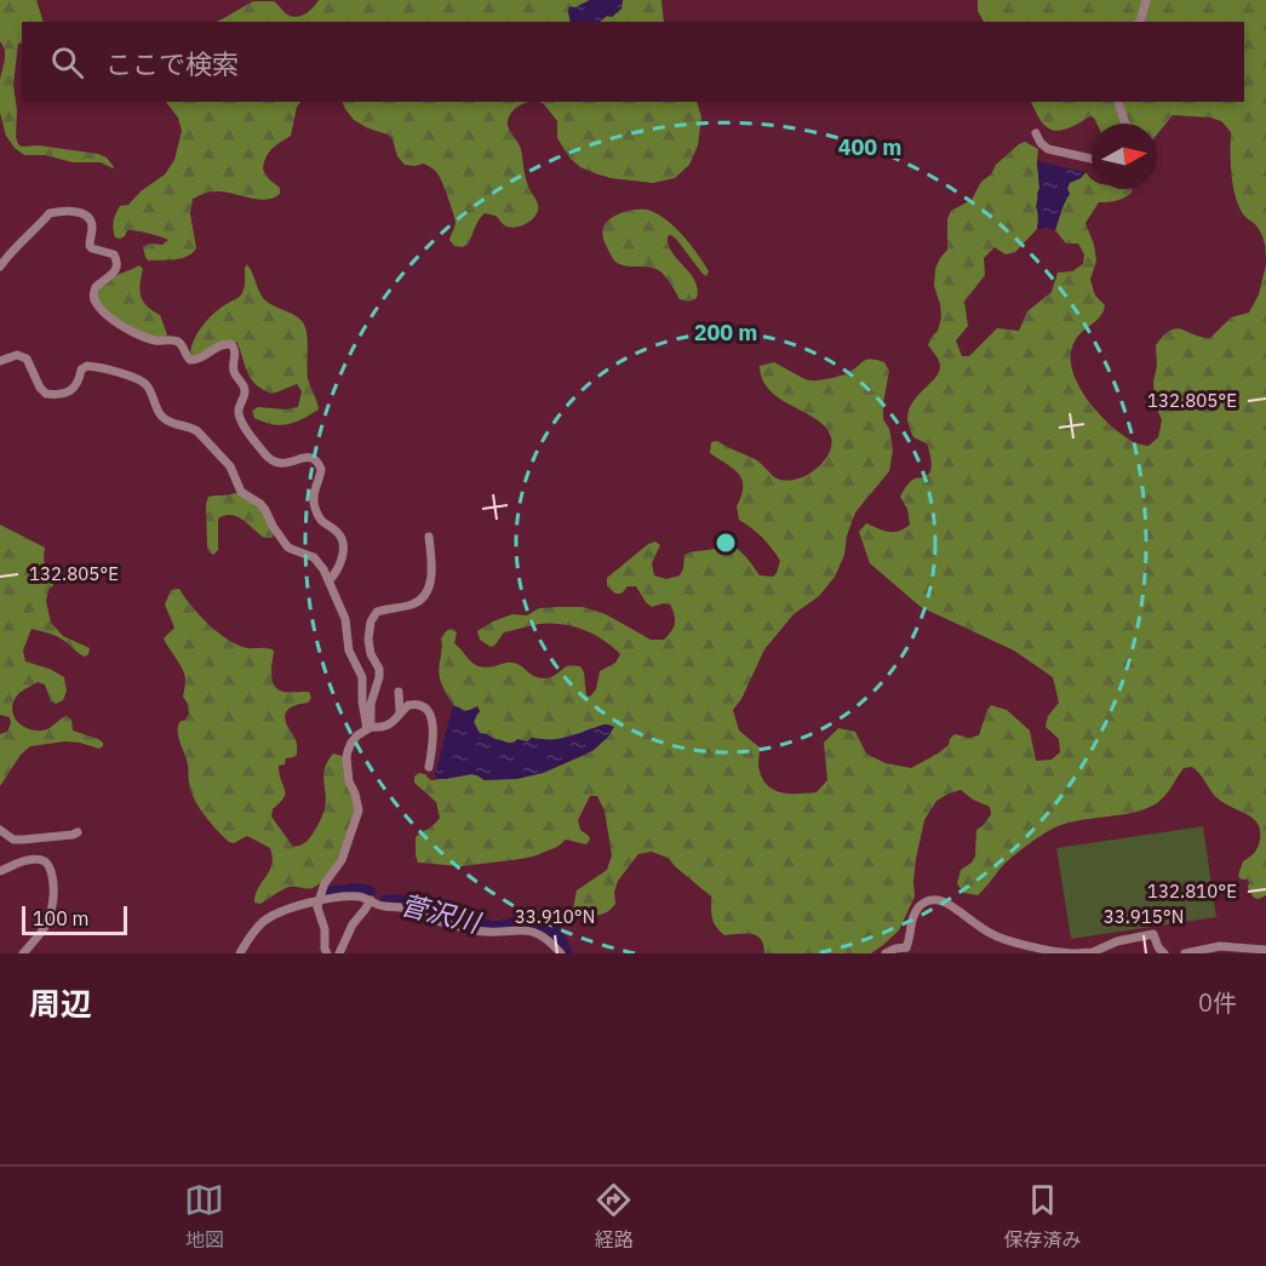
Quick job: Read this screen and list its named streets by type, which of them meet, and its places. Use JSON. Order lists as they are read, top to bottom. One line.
{"water":["菅沢川"],"scale_bar":"100 m","north":"right","page":{"search":"ここで検索","scale":"100 m","heading":["周辺","0件"],"nav":["地図","経路","保存済み"]},"coordinates":["132.805°E","132.810°E","33.910°N","33.915°N"],"rings":["400 m","200 m"]}
